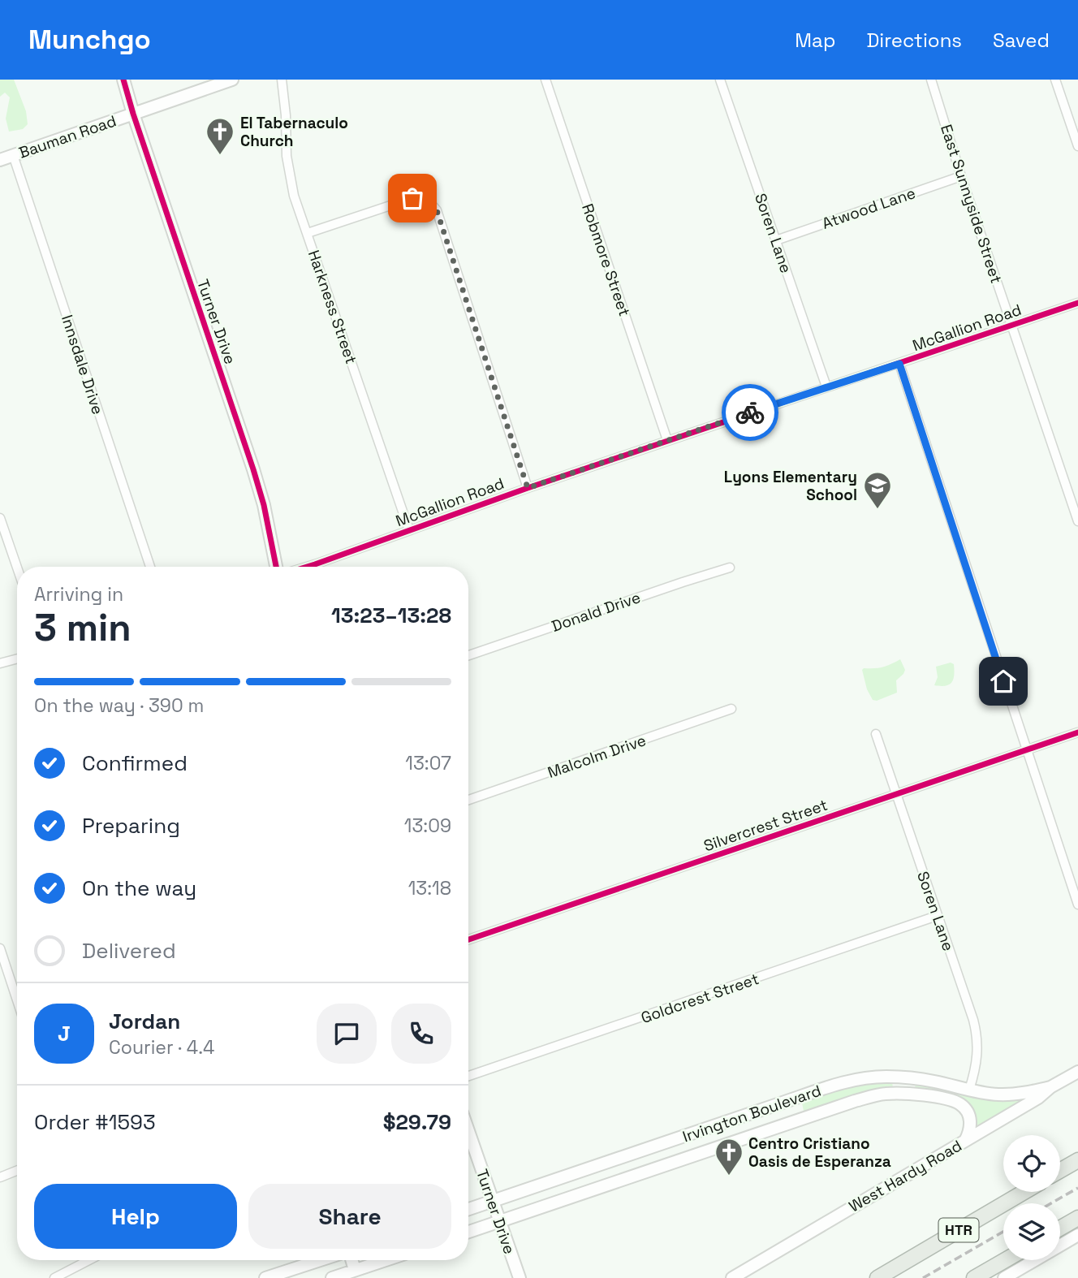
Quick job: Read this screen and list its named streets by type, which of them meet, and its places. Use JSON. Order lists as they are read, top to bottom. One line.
{"streets":{"highway":["HTR"],"main road":["Bauman Road","Turner Drive","Irvington Boulevard","West Hardy Road"],"street":["East Sunnyside Street","Atwood Lane","Soren Lane","Robmore Street","Harkness Street","McGallion Road","Innsdale Drive","Donald Drive","Malcolm Drive","Silvercrest Street","Goldcrest Street"]},"crossings":[["Bauman Road","Turner Drive"],["Bauman Road","Innsdale Drive"],["East Sunnyside Street","Atwood Lane"],["East Sunnyside Street","McGallion Road"],["Atwood Lane","Soren Lane"],["Soren Lane","McGallion Road"],["Soren Lane","Silvercrest Street"],["Soren Lane","Goldcrest Street"],["Soren Lane","Irvington Boulevard"],["Robmore Street","McGallion Road"],["Harkness Street","McGallion Road"],["Turner Drive","Irvington Boulevard"],["Irvington Boulevard","West Hardy Road"]],"places":{"church":["El Tabernaculo Church","Centro Cristiano Oasis de Esperanza"],"school or university":["Lyons Elementary School"]},"page":{"header":"Munchgo","nav":["Map","Directions","Saved"],"heading":["3 min","Arriving in","13:23–13:28"],"panel":["Jordan","Courier · 4.4","Order #1593","$29.79"],"bar":"On the way · 390 m","list":[["Confirmed","13:07"],["Preparing","13:09"],["On the way","13:18"],"Delivered"],"round":"J","buttons":["Help","Share"]}}
